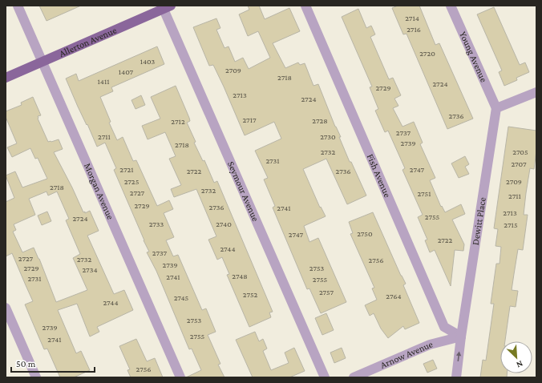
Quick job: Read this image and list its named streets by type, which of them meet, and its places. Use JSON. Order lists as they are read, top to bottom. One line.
{"streets":{"main road":["Allerton Avenue"],"street":["Young Avenue","Fish Avenue","Morgan Avenue","Seymour Avenue","Dewitt Place","Arnow Avenue"]},"crossings":[["Allerton Avenue","Morgan Avenue"],["Allerton Avenue","Seymour Avenue"],["Young Avenue","Dewitt Place"],["Fish Avenue","Dewitt Place"],["Fish Avenue","Arnow Avenue"],["Dewitt Place","Arnow Avenue"]],"house_numbers":["2714","2716","2720","1403","2709","1407","2718","1411","2724","2729","2713","2724","2736","2717","2728","2712","2737","2711","2730","2739","2718","2732","2705","2731","2707","2721","2747","2722","2736","2725","2709","2718","2732","2727","2751","2711","2729","2736","2741","2713","2755","2724","2733","2740","2715","2750","2747","2722","2744","2737","2727","2732","2756","2739","2729","2753","2734","2748","2741","2731","2755","2757","2752","2764","2745","2744","2753","2739","2755","2741","2756"],"scale_bar":"50 m","north":"bottom right"}
